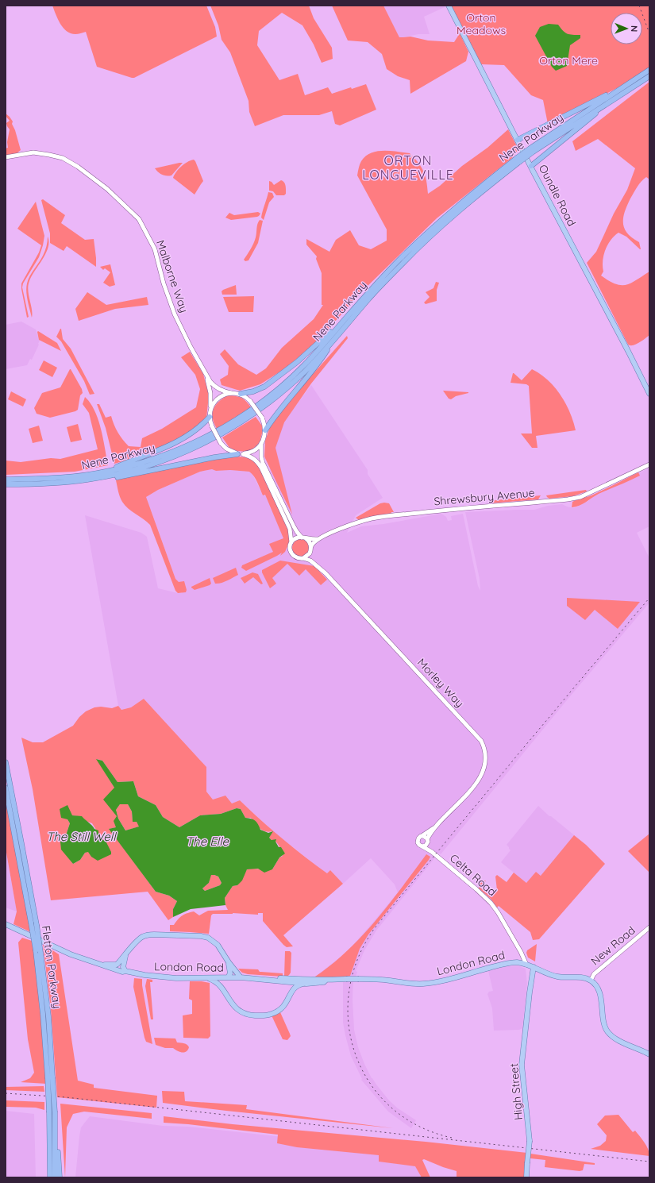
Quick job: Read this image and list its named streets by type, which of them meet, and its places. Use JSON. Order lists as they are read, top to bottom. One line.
{"streets":{"highway":["Nene Parkway","Fletton Parkway"],"main road":["Oundle Road","London Road","High Street"],"street":["Malborne Way","Shrewsbury Avenue","Morley Way","Celta Road","New Road"]},"crossings":[["Shrewsbury Avenue","Morley Way"],["Morley Way","Celta Road"],["Celta Road","London Road"],["New Road","London Road"],["London Road","High Street"]],"districts":["ORTON LONGUEVILLE"],"water":["The Still Well","The Elle"],"parks":["Orton Meadows","Orton Mere"],"north":"right"}
